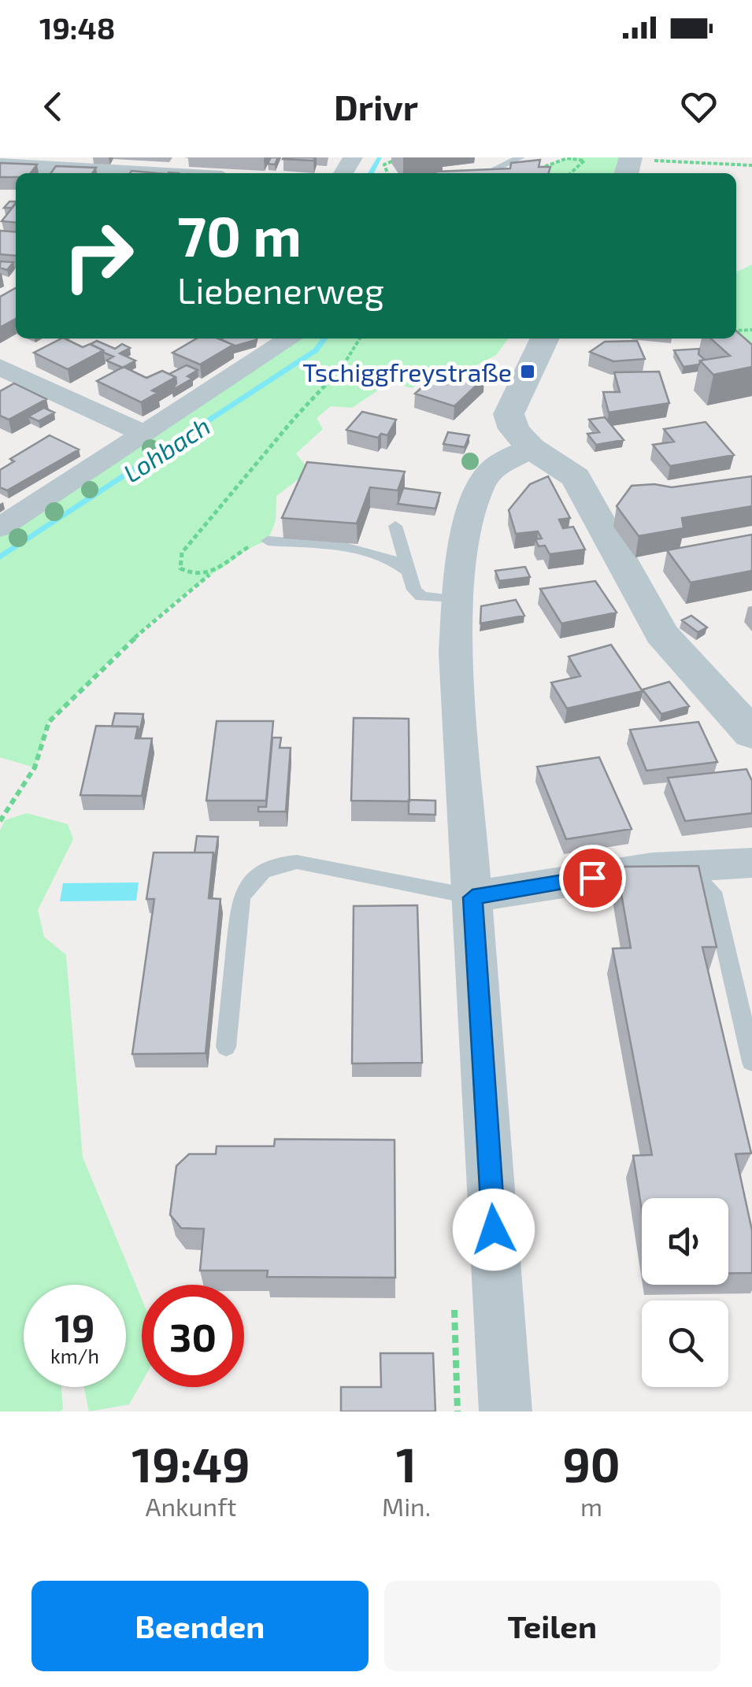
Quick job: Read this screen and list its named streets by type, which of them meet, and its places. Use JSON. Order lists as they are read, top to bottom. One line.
{"water":["Lohbach"],"places":{"transit":["Tschiggfreystraße"]},"page":{"status":"19:48","header":"Drivr","turn":["70 m","Liebenerweg"],"speed":"19 km/h","limit":"30","eta":["19:49","Ankunft","1","Min.","90","m"],"buttons":["Beenden","Teilen"]}}
